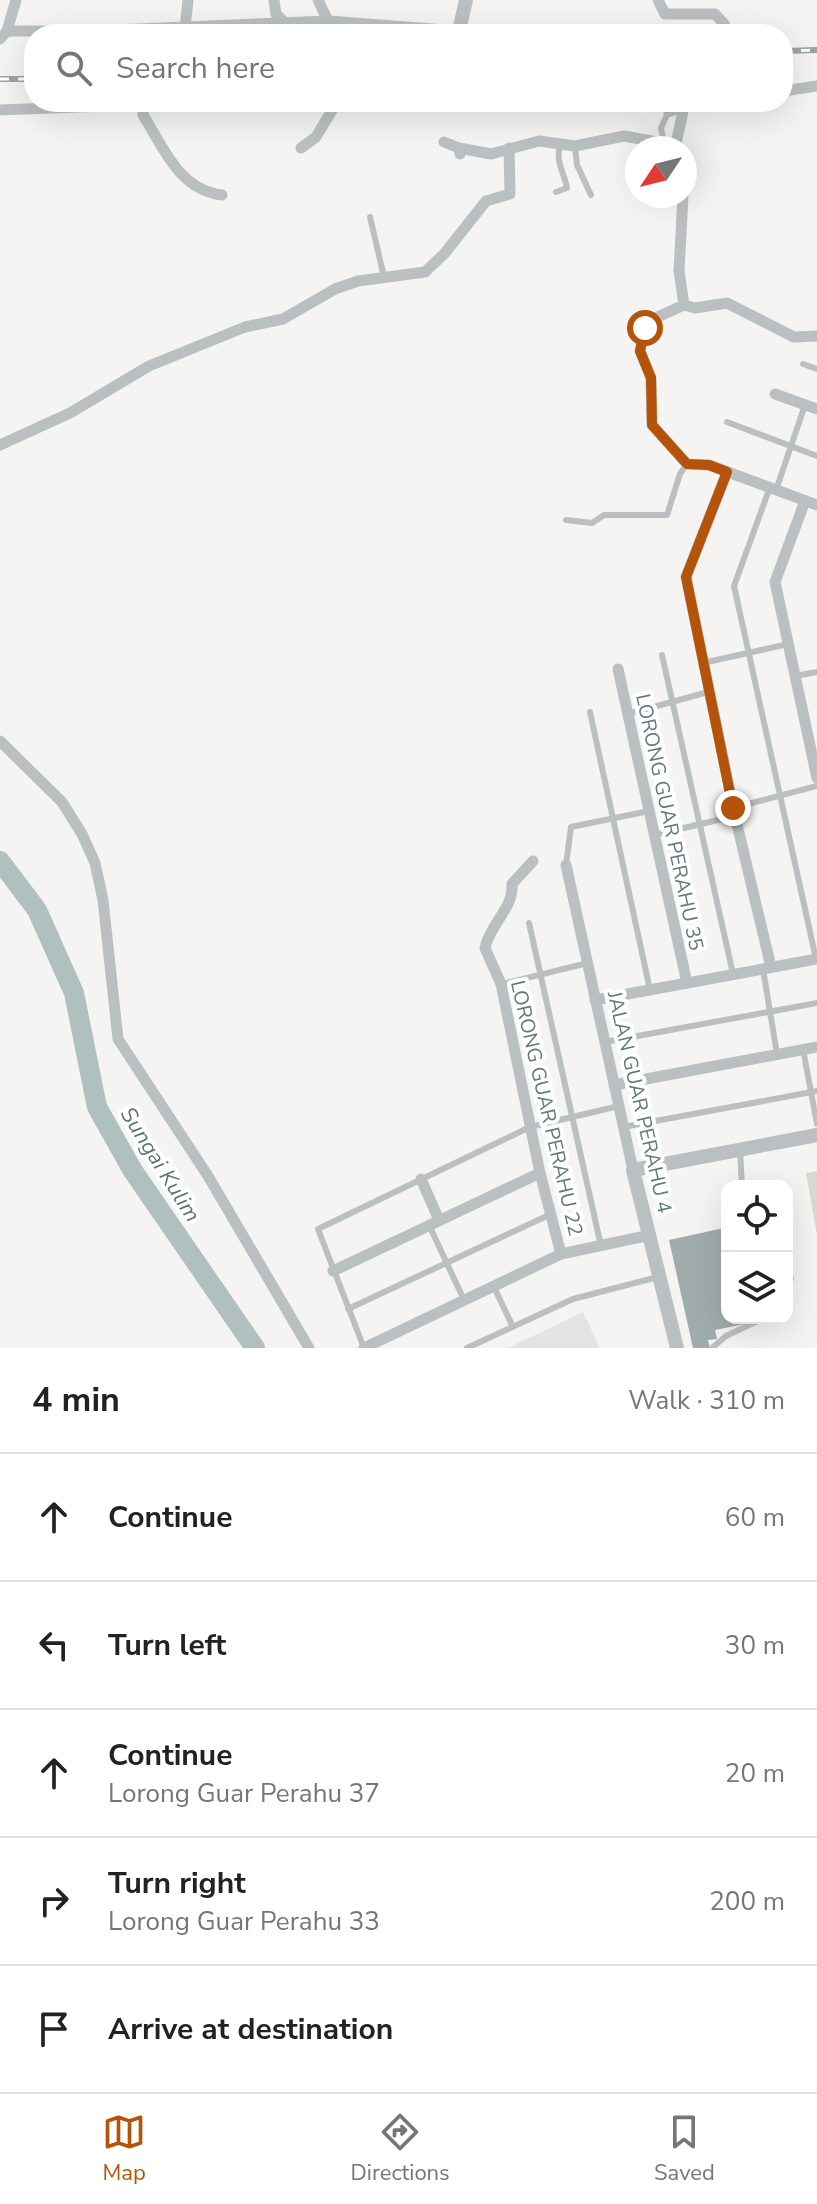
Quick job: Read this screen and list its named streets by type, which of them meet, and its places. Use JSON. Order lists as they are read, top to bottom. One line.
{"streets":{"street":["LORONG GUAR PERAHU 35","JALAN GUAR PERAHU 4","LORONG GUAR PERAHU 22"]},"water":["Sungai Kulim"],"north":"bottom left","page":{"search":"Search here","heading":["4 min","Walk · 310 m"],"list":[["Continue","60 m"],["Turn left","30 m"],["Continue","Lorong Guar Perahu 37","20 m"],["Turn right","Lorong Guar Perahu 33","200 m"],"Arrive at destination"],"nav":["Map","Directions","Saved"]}}
